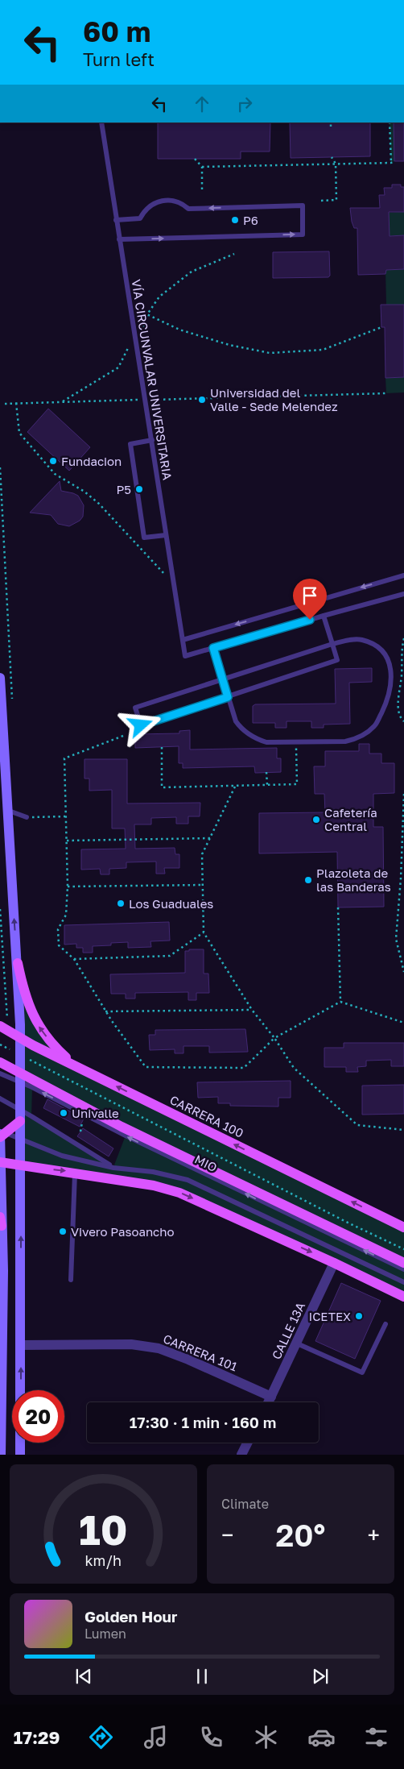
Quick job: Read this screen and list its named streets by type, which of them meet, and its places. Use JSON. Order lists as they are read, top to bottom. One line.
{"streets":{"main road":["CARRERA 100"],"street":["CALLE 13A","CARRERA 101"],"lane":["VÍA CIRCUNVALAR UNIVERSITARIA","MIO"]},"crossings":[["CALLE 13A","CARRERA 101"]],"places":["P6","Universidad del Valle - Sede Melendez","Fundacion","P5","Cafetería Central","Plazoleta de las Banderas","Los Guaduales","Univalle","Vivero Pasoancho","ICETEX"],"page":{"turn":["60 m","Turn left"],"limit":"20","trip":"17:30 · 1 min · 160 m","tile":"Climate","heat":["−","20°","+"],"song":["Golden Hour","Lumen"],"tabs":"17:29","gauge":["10","km/h"]}}
